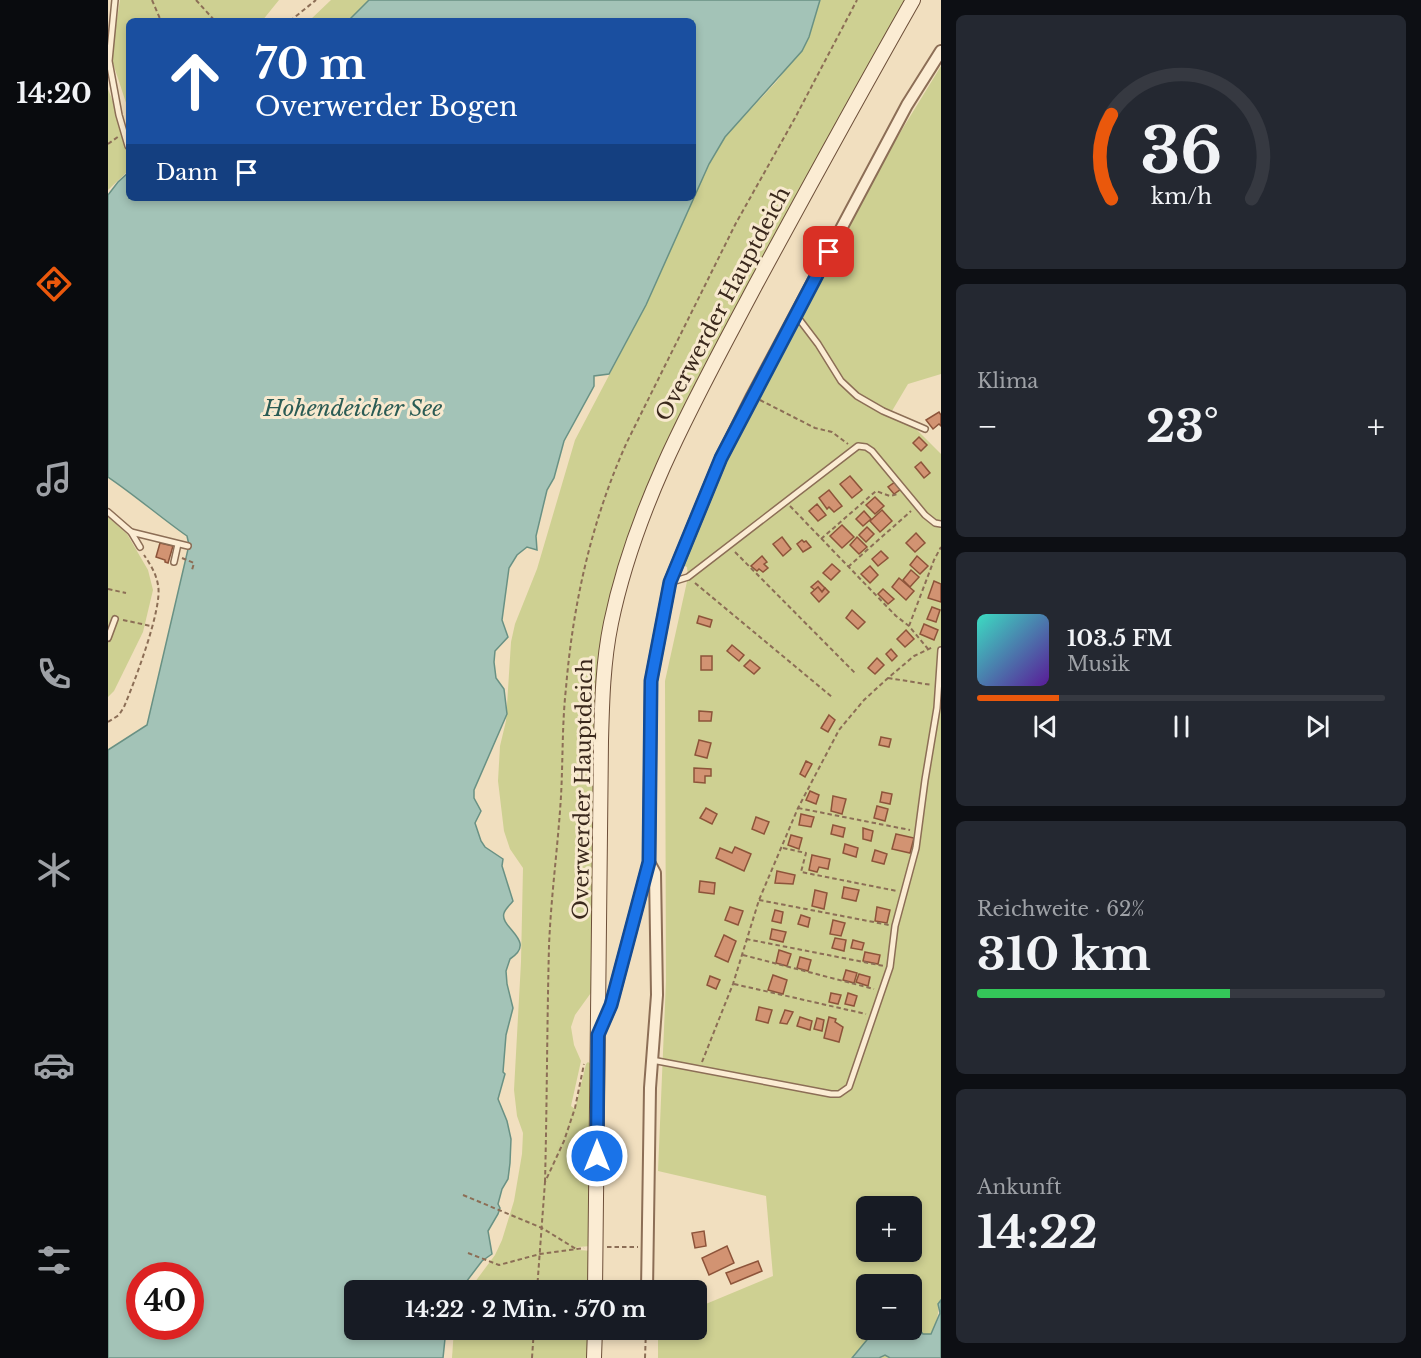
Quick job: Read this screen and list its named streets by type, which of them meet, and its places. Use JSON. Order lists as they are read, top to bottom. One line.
{"streets":{"street":["Overwerder Hauptdeich"]},"water":["Hohendeicher See"],"page":{"tabs":"14:20","turn":["70 m","Overwerder Bogen"],"then":"Dann","tile":["Klima",["Reichweite · 62%","310 km"],["Ankunft","14:22"]],"heat":["−","23°","+"],"song":["103.5 FM","Musik"],"map_buttons":["+","−"],"limit":"40","trip":"14:22 · 2 Min. · 570 m","gauge":["36","km/h"]}}
